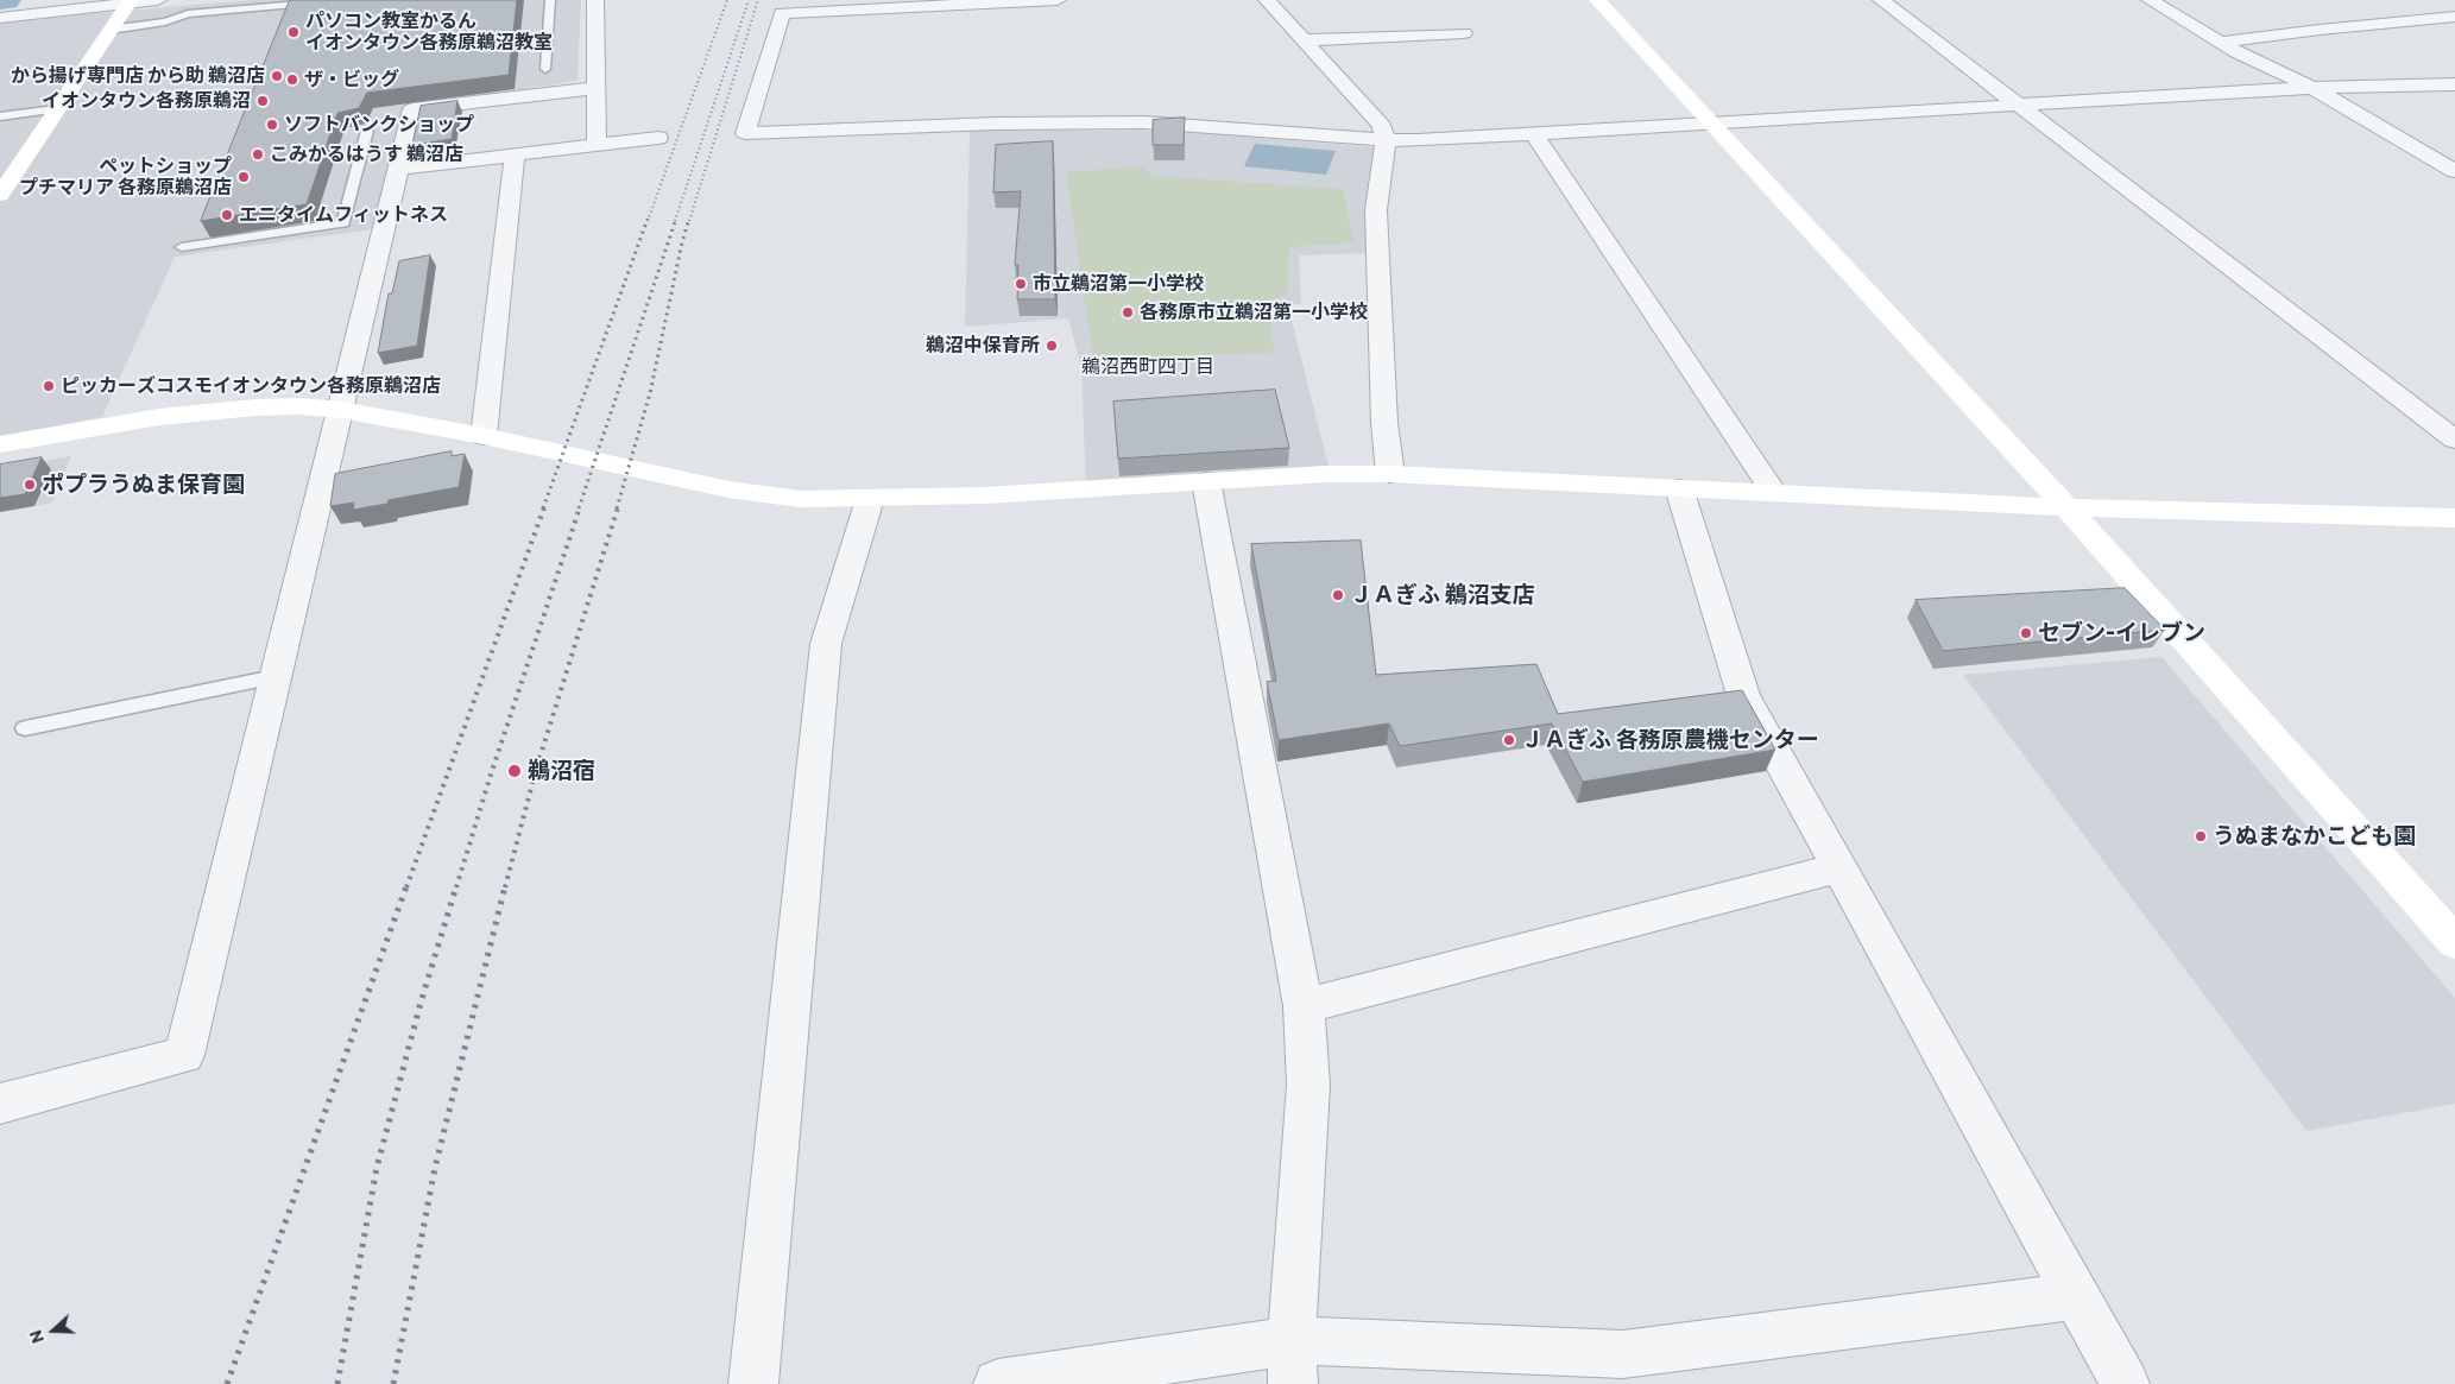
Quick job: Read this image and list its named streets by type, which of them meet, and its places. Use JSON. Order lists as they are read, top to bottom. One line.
{"districts":["鵜沼西町四丁目"],"places":["パソコン教室かるん イオンタウン各務原鵜沼教室","から揚げ専門店 から助 鵜沼店","ザ・ビッグ","イオンタウン各務原鵜沼","ソフトバンクショップ","こみかるはうす 鵜沼店","ペットショップ プチマリア 各務原鵜沼店","エニタイムフィットネス","市立鵜沼第一小学校","各務原市立鵜沼第一小学校","鵜沼中保育所","ピッカーズコスモイオンタウン各務原鵜沼店","ポプラうぬま保育園","ＪＡぎふ 鵜沼支店","セブン-イレブン","ＪＡぎふ 各務原農機センター","鵜沼宿","うぬまなかこども園"],"north":"left"}
